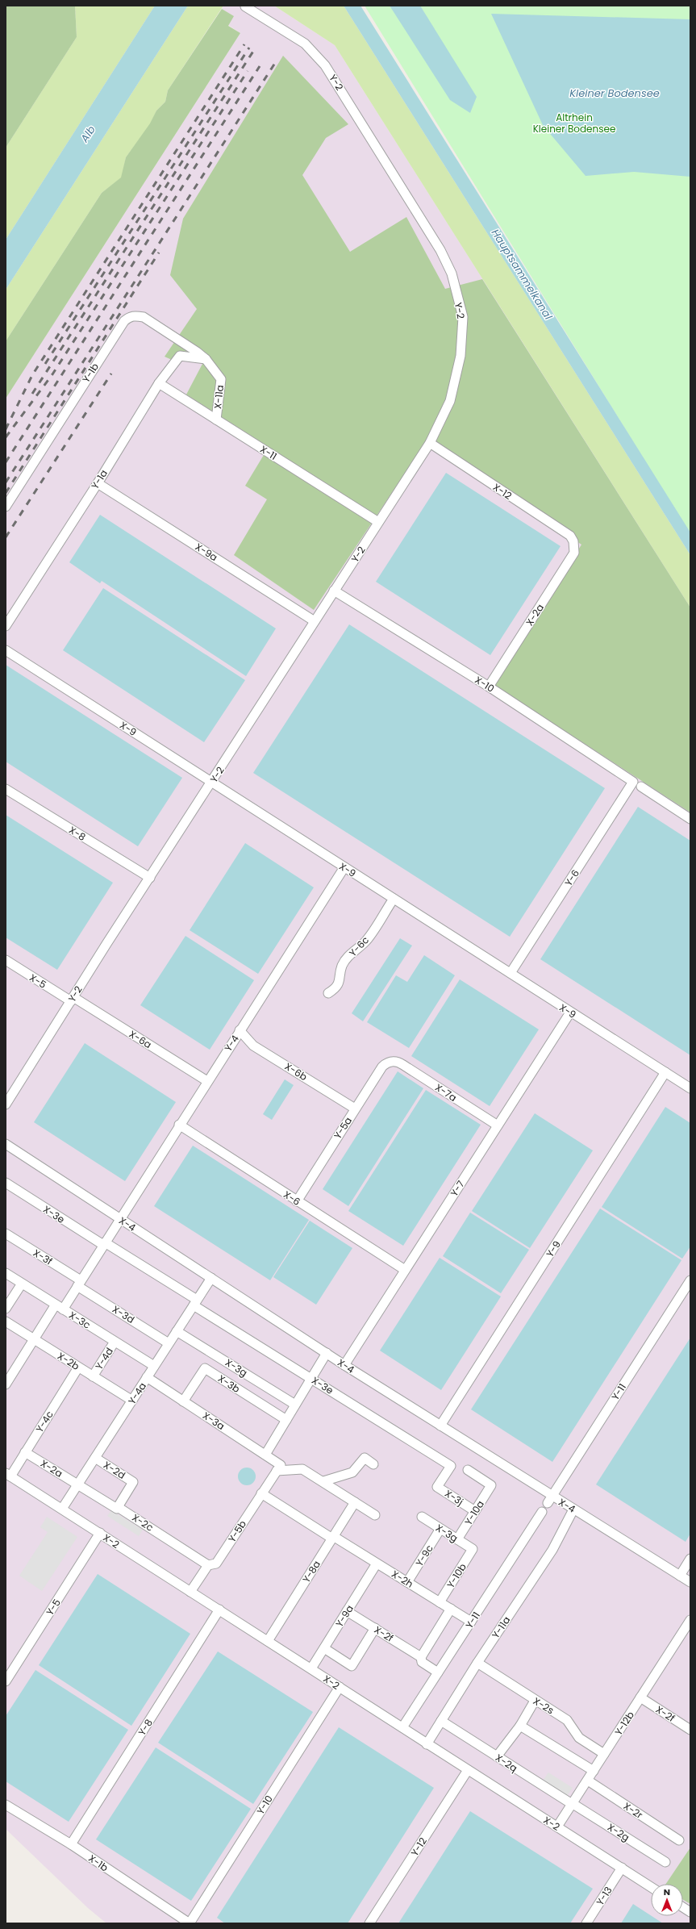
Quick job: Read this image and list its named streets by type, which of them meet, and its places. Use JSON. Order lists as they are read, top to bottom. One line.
{"streets":{"street":["Y-2","Y-1b","X-11a","X-11","Y-1a","X-12","X-9a","X-2a","X-10","X-9","X-8","Y-6","Y-6c","X-5","X-6a","Y-4","X-6b","X-7a","Y-5a","Y-7","X-6","X-3e","X-4","Y-9","X-3f","X-3d","X-3c","Y-4d","X-2b","X-3g","X-3b","Y-11","Y-4a","X-3a","Y-4c","X-2d","X-3j","Y-10a","X-2c","Y-5b","X-2","Y-9c","Y-8a","Y-10b","X-2h","Y-5","Y-9a","Y-11a","X-2f","X-2s","Y-12b","Y-8","X-2q","Y-10","X-2r","X-2g","Y-12","X-1b","Y-13"]},"crossings":[["Y-2","X-11"],["Y-2","X-12"],["Y-2","X-9a"],["Y-2","X-10"],["Y-2","X-9"],["Y-2","X-8"],["Y-2","X-5"],["Y-2","X-6a"],["Y-1b","X-11a"],["Y-1b","Y-1a"],["X-11a","X-11"],["X-11a","Y-1a"],["X-11","Y-1a"],["Y-1a","X-9a"],["X-12","X-2a"],["X-2a","X-10"],["X-2a","Y-4a"],["X-2a","Y-4c"],["X-2a","X-2c"],["X-10","Y-6"],["X-9","Y-6"],["X-9","Y-6c"],["X-9","Y-4"],["X-9","Y-7"],["X-9","Y-9"],["X-5","X-6a"],["X-6a","Y-4"],["Y-4","X-6b"],["Y-4","X-6"],["Y-4","X-4"],["X-6b","Y-5a"],["X-7a","Y-5a"],["X-7a","Y-7"],["Y-5a","X-6"],["Y-7","X-6"],["Y-7","X-4"],["X-3e","Y-4a"],["X-3e","X-3j"],["X-4","Y-9"],["X-4","Y-11"],["X-4","Y-4a"],["X-4","Y-11a"],["X-3f","X-3d"],["X-3d","Y-4a"],["X-3c","Y-4d"],["X-3c","Y-4a"],["Y-4d","X-2b"],["X-2b","Y-4a"],["X-2b","Y-4c"],["X-3g","Y-4a"],["X-3g","Y-10a"],["X-3g","Y-9c"],["X-3g","Y-10b"],["X-3b","X-3a"],["Y-11","X-2"],["Y-11","X-2h"],["Y-11","X-2f"],["Y-4a","X-3a"],["Y-4a","X-2d"],["Y-4a","X-2c"],["Y-4a","X-2"],["X-3a","Y-5b"],["Y-4c","X-2"],["X-2d","X-2c"],["X-3j","Y-10a"],["X-2c","Y-5b"],["Y-5b","X-2"],["Y-5b","X-2h"],["X-2","Y-8a"],["X-2","Y-5"],["X-2","Y-9a"],["X-2","Y-11a"],["X-2","Y-12b"],["X-2","Y-8"],["X-2","Y-10"],["X-2","Y-12"],["X-2","Y-13"],["Y-9c","X-2h"],["Y-8a","X-2h"],["Y-10b","X-2h"],["X-2h","Y-9a"],["Y-9a","X-2f"],["Y-11a","X-2s"],["Y-11a","X-2q"],["X-2f","Y-12b"],["X-2s","Y-12b"],["Y-12b","X-2q"],["Y-12b","X-2r"],["Y-12b","X-2g"],["Y-8","X-1b"],["X-2q","X-2g"],["Y-10","X-1b"]],"water":["Kleiner Bodensee","Alb","Hauptsammelkanal"],"parks":["Altrhein Kleiner Bodensee"],"north":"top"}
